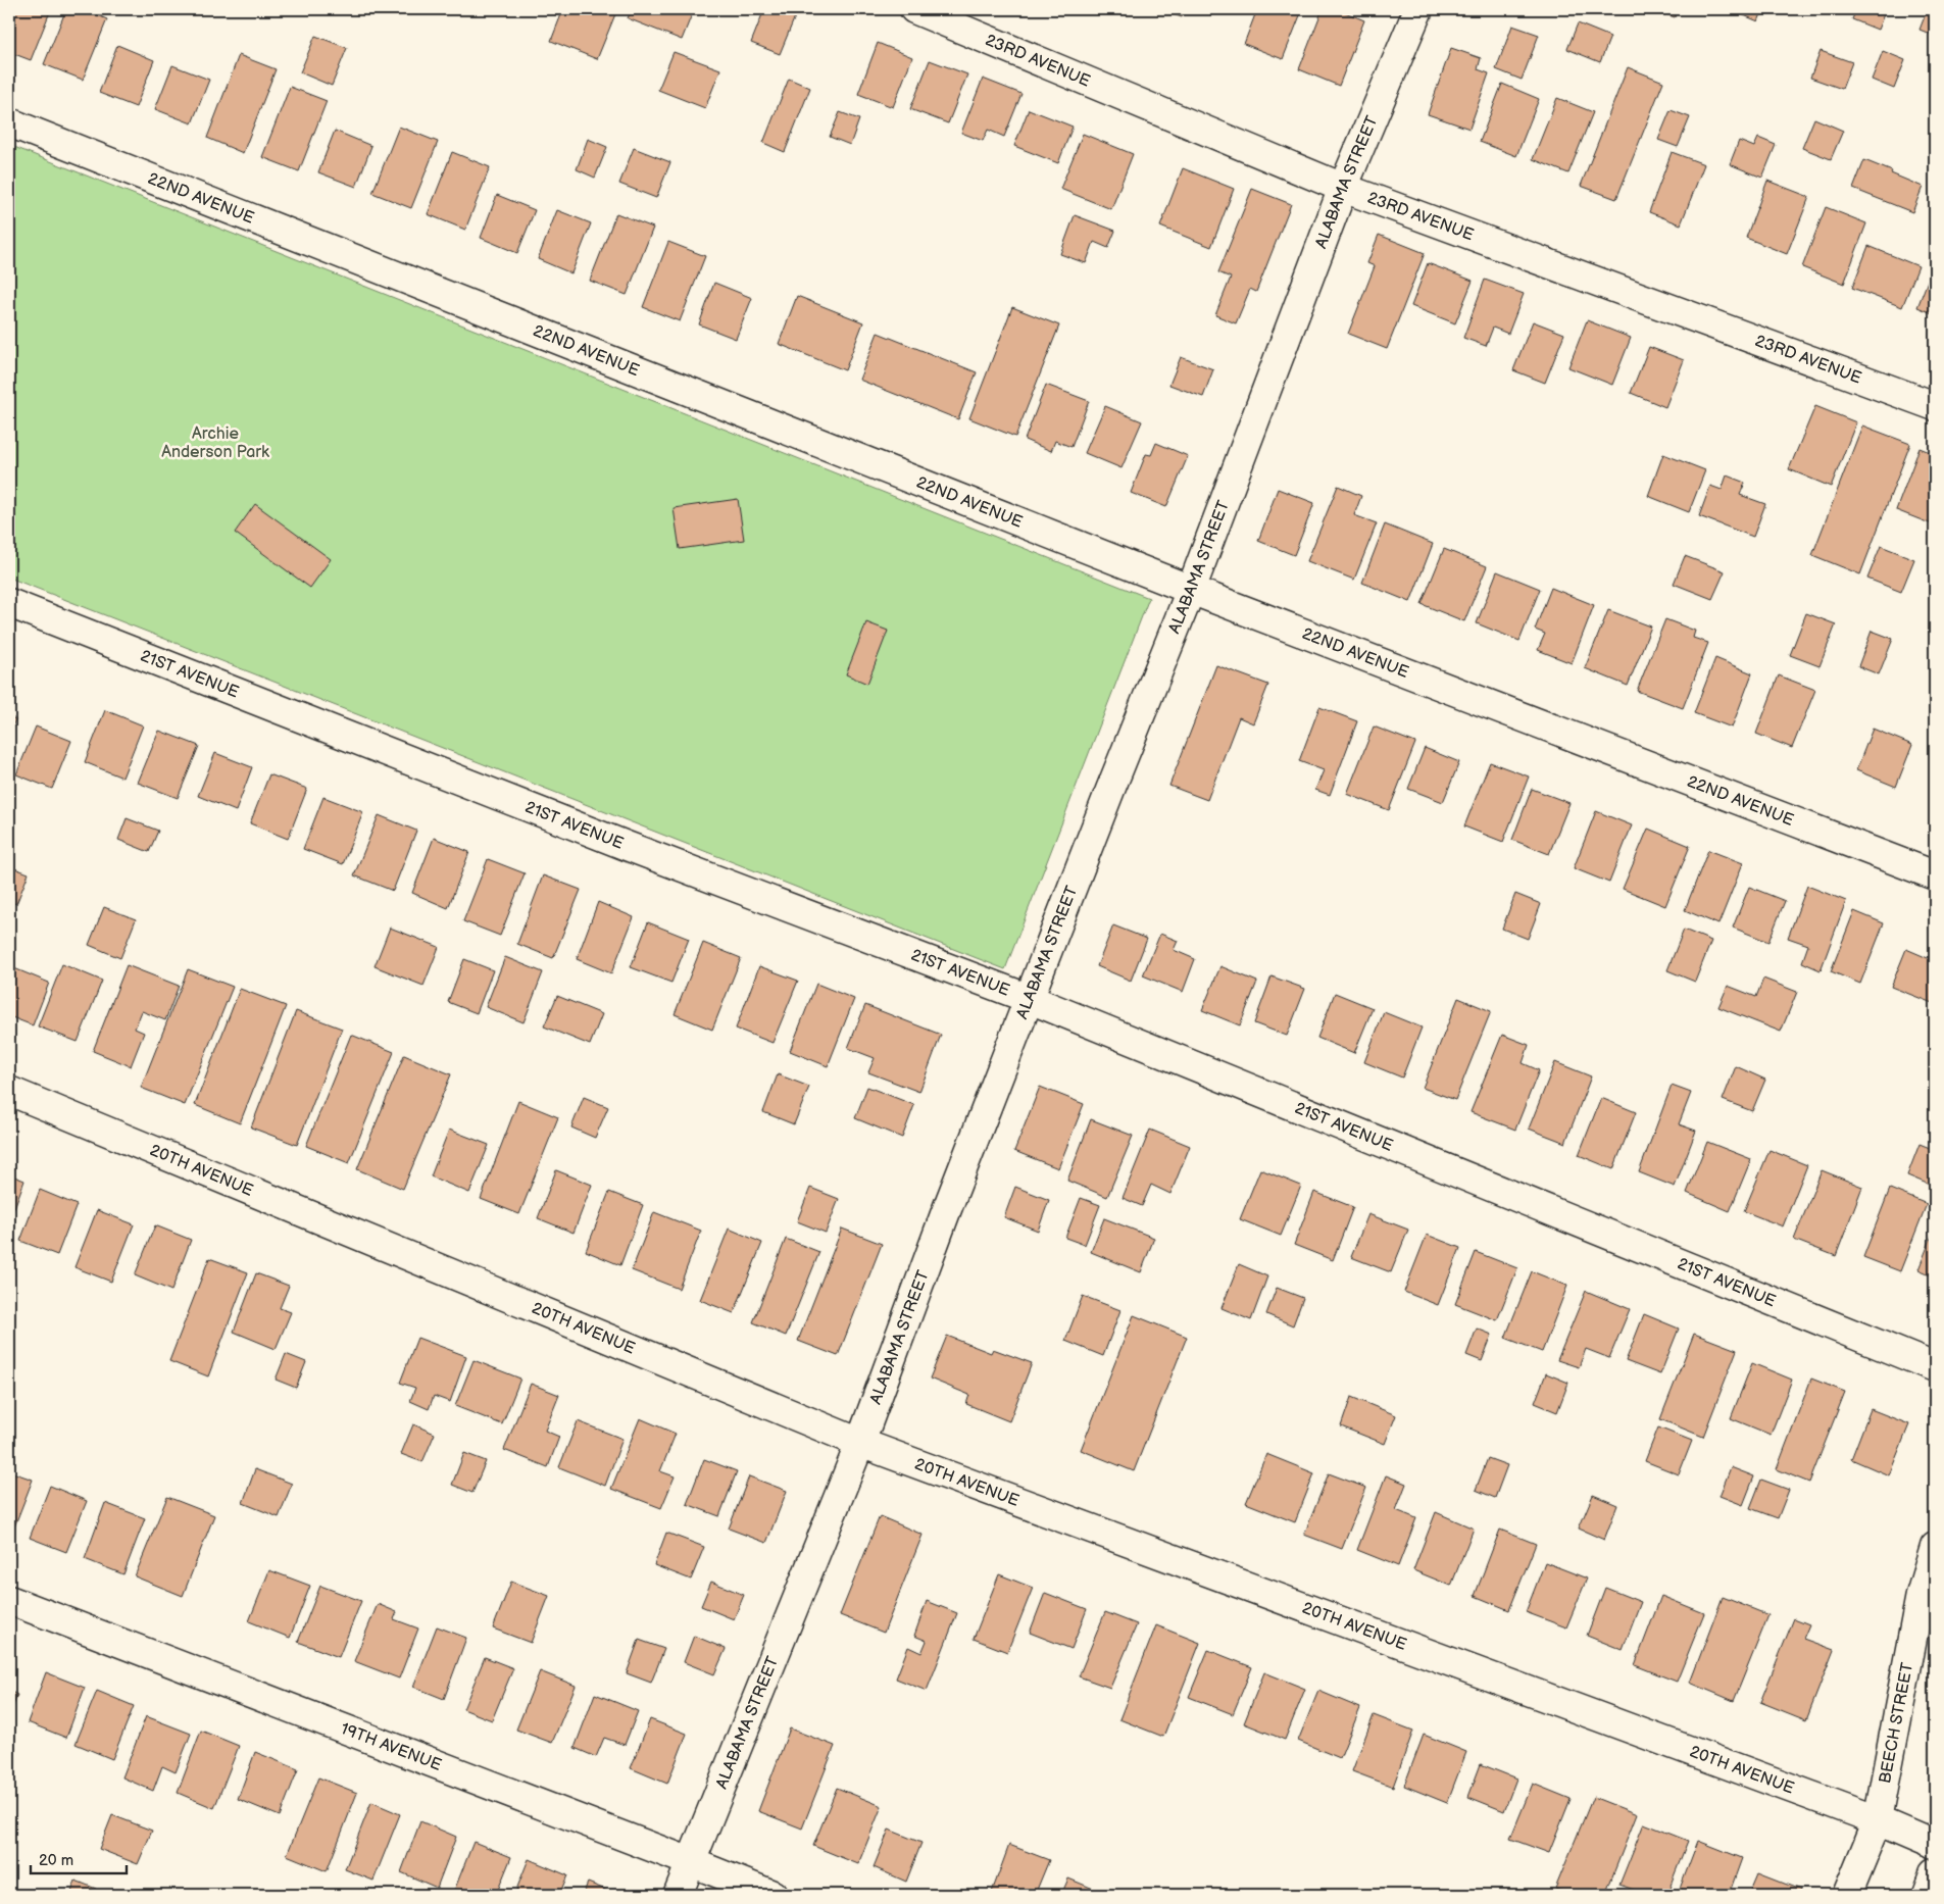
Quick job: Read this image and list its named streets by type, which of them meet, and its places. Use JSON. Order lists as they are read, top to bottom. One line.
{"streets":{"street":["23RD AVENUE","ALABAMA STREET","22ND AVENUE","21ST AVENUE","20TH AVENUE","BEECH STREET","19TH AVENUE"]},"crossings":[["23RD AVENUE","ALABAMA STREET"],["ALABAMA STREET","22ND AVENUE"],["ALABAMA STREET","21ST AVENUE"],["ALABAMA STREET","20TH AVENUE"],["ALABAMA STREET","19TH AVENUE"],["20TH AVENUE","BEECH STREET"]],"parks":["Archie Anderson Park"],"scale_bar":"20 m"}
